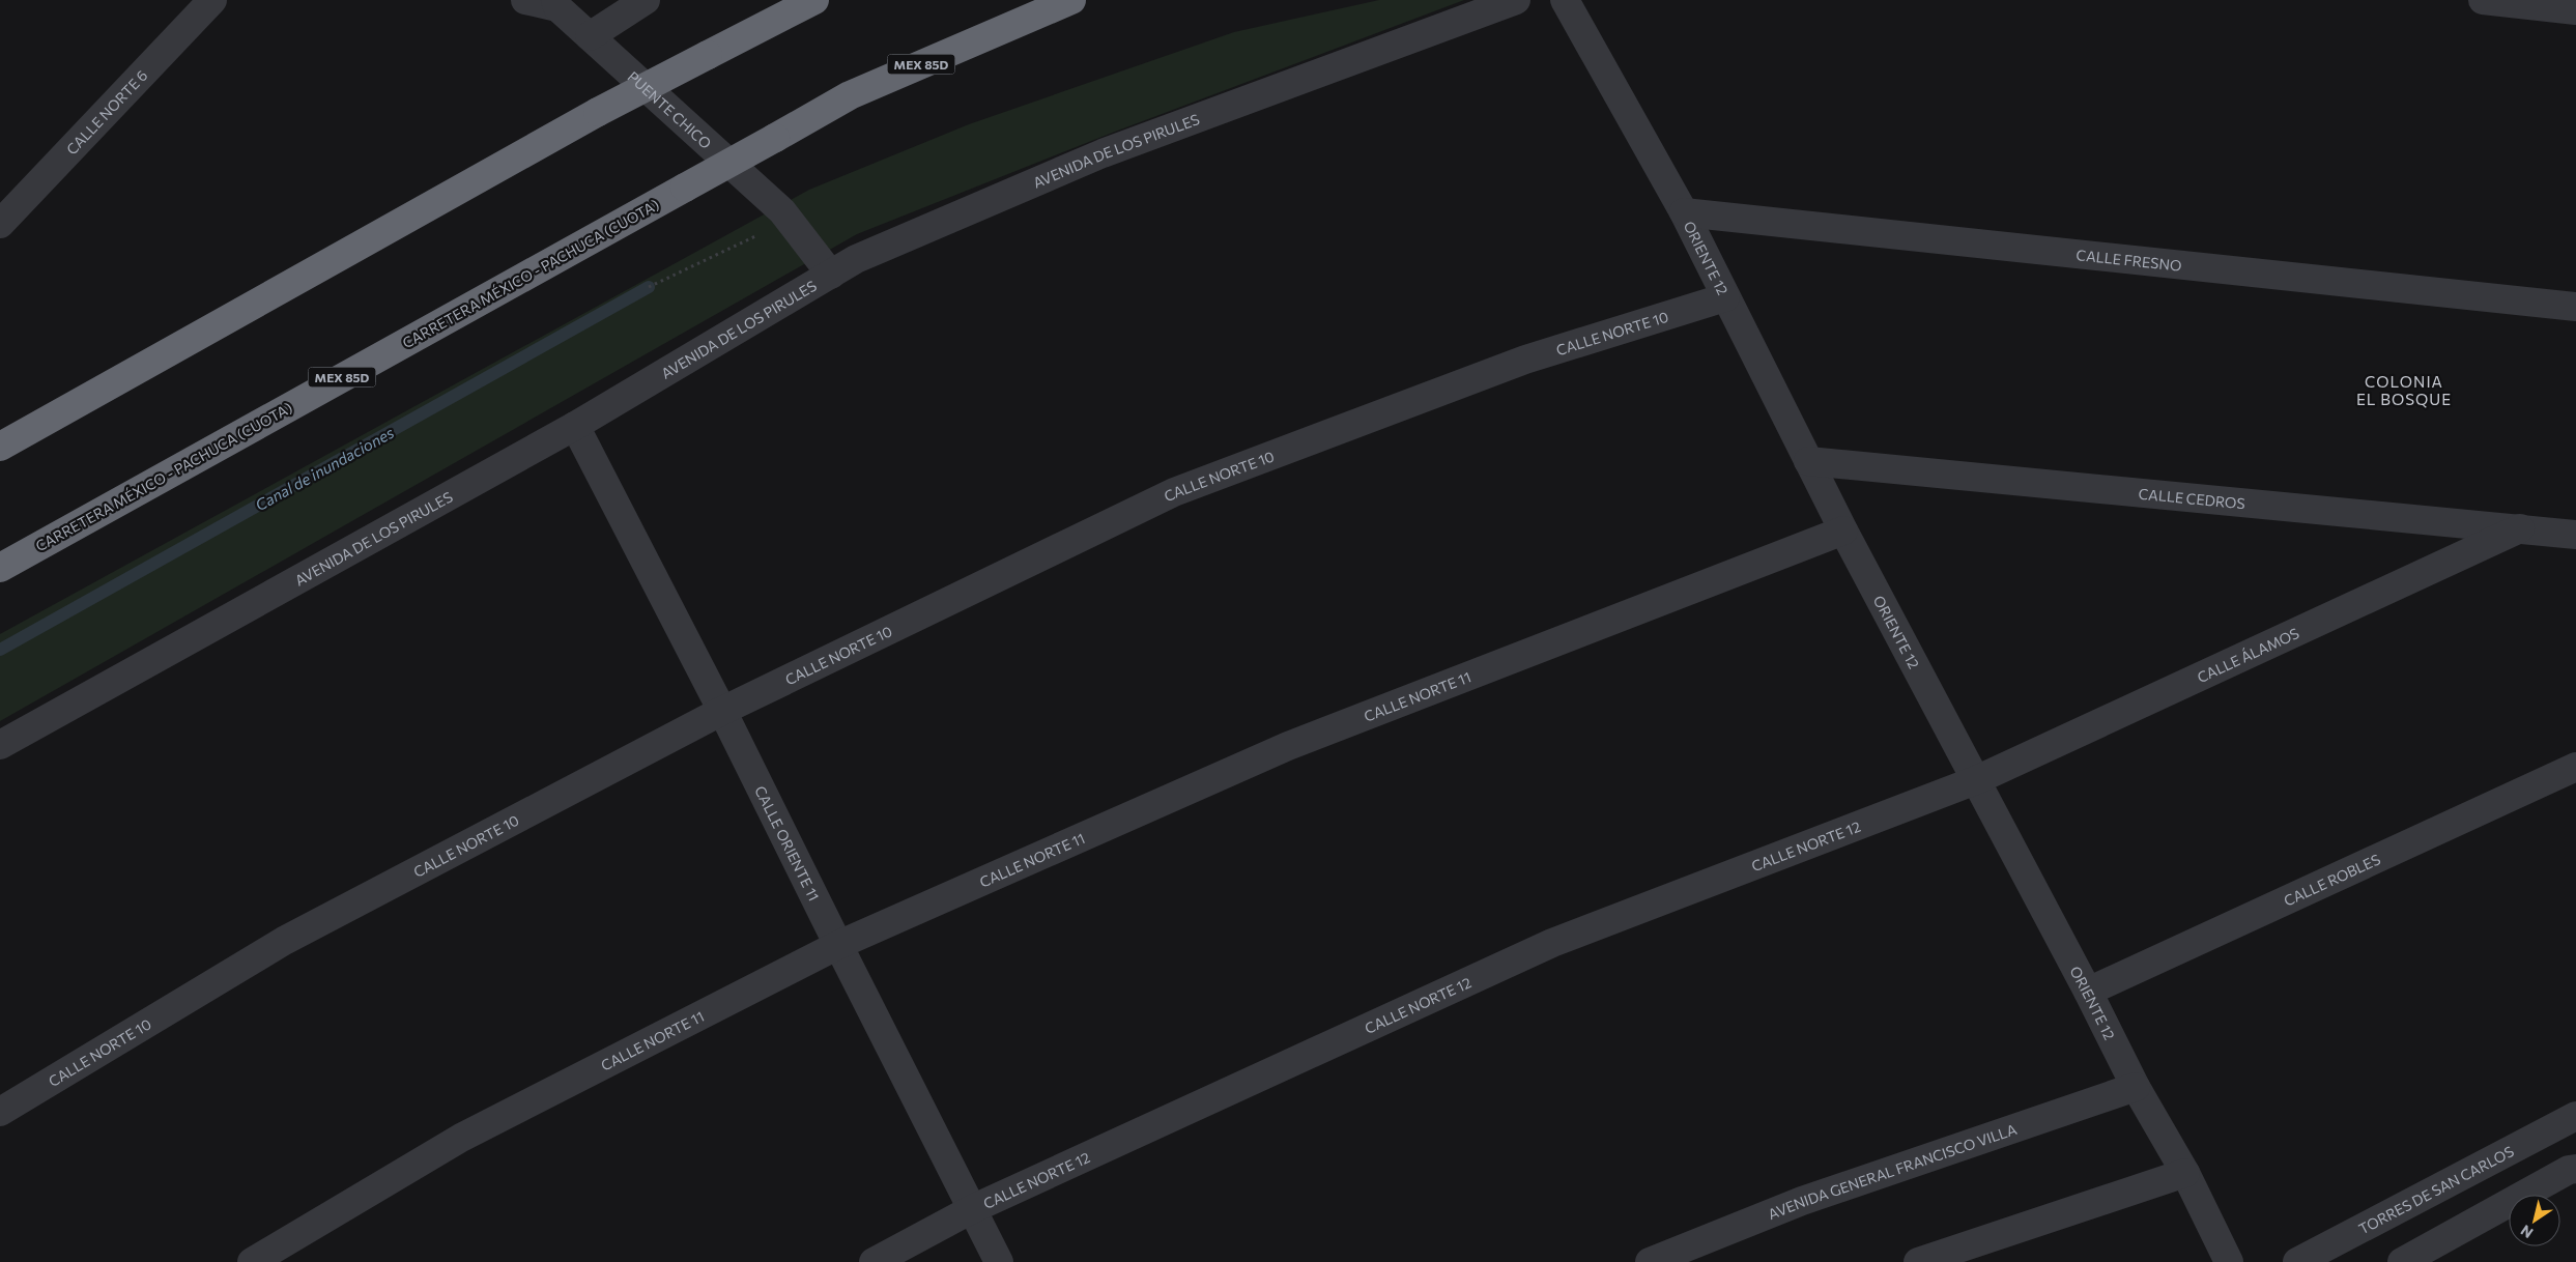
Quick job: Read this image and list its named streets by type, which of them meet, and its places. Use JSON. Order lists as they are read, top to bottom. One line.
{"streets":{"highway":["MEX 85D","CARRETERA MÉXICO - PACHUCA (CUOTA)"],"street":["PUENTE CHICO","CALLE NORTE 6","AVENIDA DE LOS PIRULES","ORIENTE 12","CALLE FRESNO","CALLE NORTE 10","CALLE CEDROS","CALLE ÁLAMOS","CALLE NORTE 11","CALLE ORIENTE 11","CALLE NORTE 12","CALLE ROBLES","AVENIDA GENERAL FRANCISCO VILLA","TORRES DE SAN CARLOS"]},"crossings":[["PUENTE CHICO","AVENIDA DE LOS PIRULES"],["AVENIDA DE LOS PIRULES","CALLE ORIENTE 11"],["ORIENTE 12","CALLE FRESNO"],["ORIENTE 12","CALLE NORTE 10"],["ORIENTE 12","CALLE CEDROS"],["ORIENTE 12","CALLE ÁLAMOS"],["ORIENTE 12","CALLE NORTE 11"],["ORIENTE 12","CALLE NORTE 12"],["ORIENTE 12","CALLE ROBLES"],["ORIENTE 12","AVENIDA GENERAL FRANCISCO VILLA"],["CALLE NORTE 10","CALLE ORIENTE 11"],["CALLE CEDROS","CALLE ÁLAMOS"],["CALLE ÁLAMOS","CALLE NORTE 12"],["CALLE NORTE 11","CALLE ORIENTE 11"],["CALLE ORIENTE 11","CALLE NORTE 12"]],"districts":["COLONIA EL BOSQUE"],"water":["Canal de inundaciones"],"north":"bottom left"}
